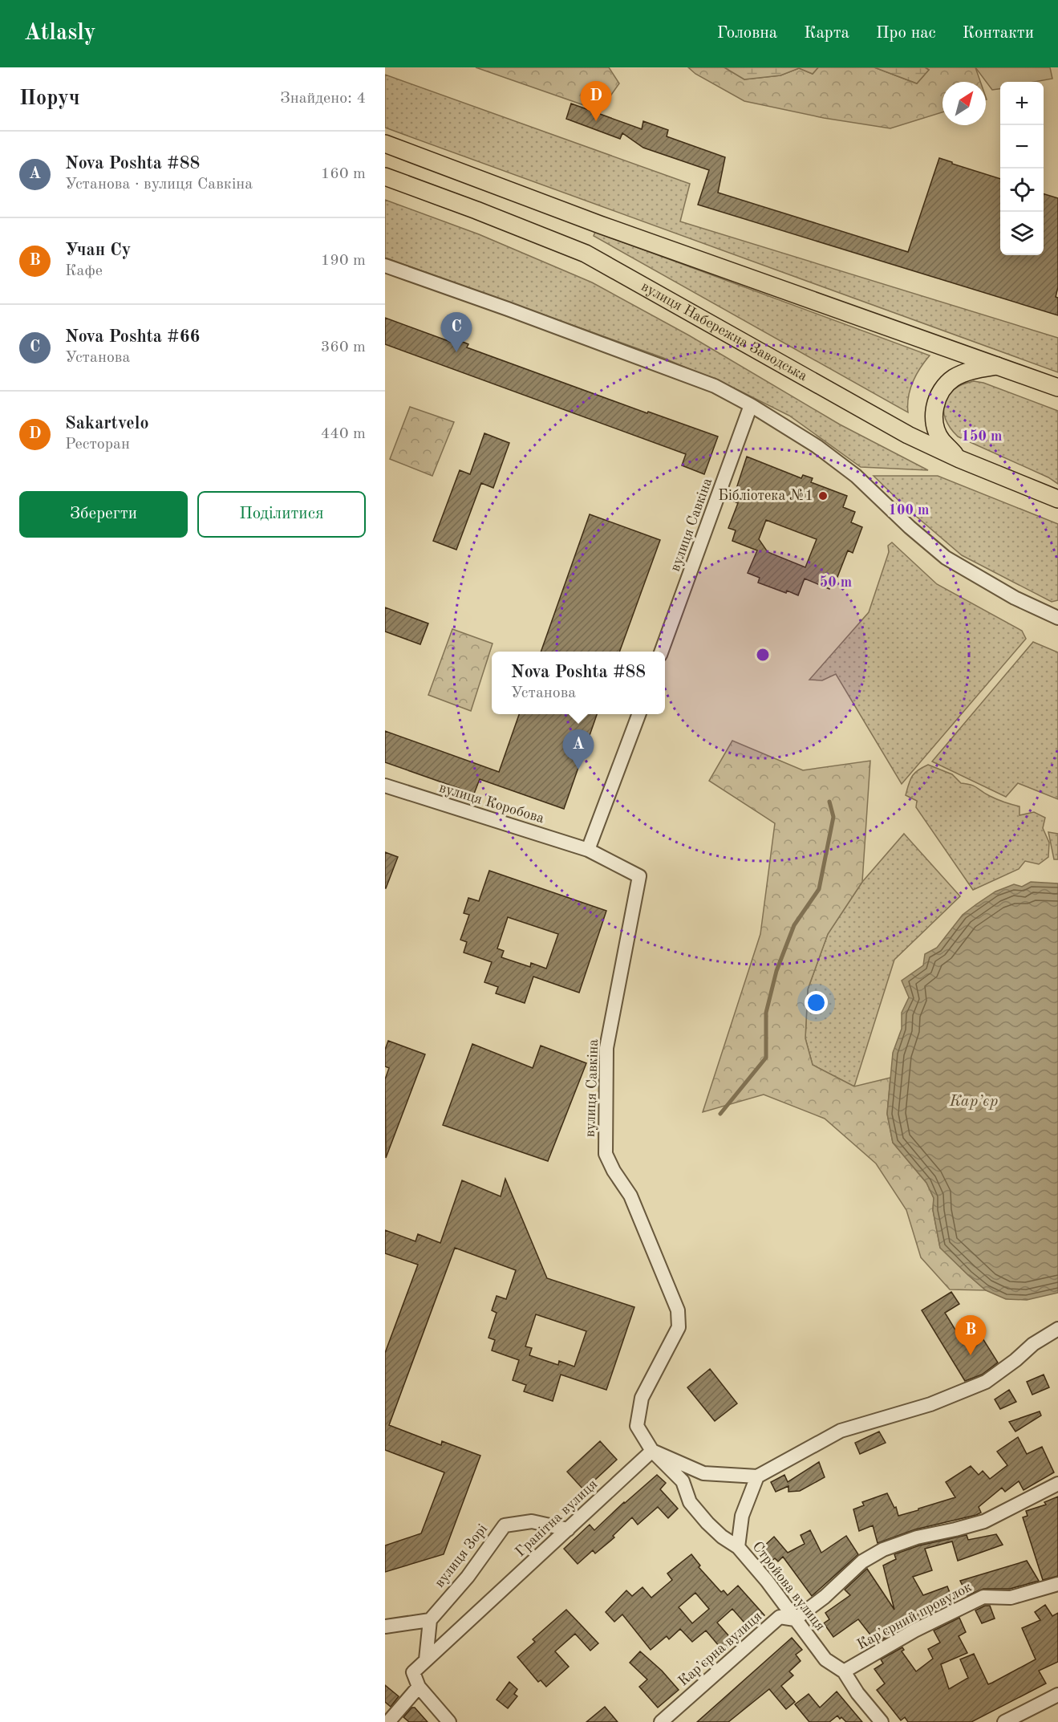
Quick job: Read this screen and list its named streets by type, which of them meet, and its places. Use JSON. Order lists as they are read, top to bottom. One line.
{"streets":{"main road":["вулиця Набережна Заводська"],"street":["вулиця Савкіна","вулиця Коробова","Гранітна вулиця","вулиця Зорі","Стройова вулиця","Карʼєрний провулок","Карʼєрна вулиця"]},"crossings":[["вулиця Савкіна","вулиця Коробова"],["вулиця Савкіна","Стройова вулиця"],["Гранітна вулиця","вулиця Зорі"],["Гранітна вулиця","Стройова вулиця"],["Стройова вулиця","Карʼєрний провулок"],["Стройова вулиця","Карʼєрна вулиця"]],"water":["Кар’єр"],"places":["Бібліотека №1"],"north":"top right","page":{"header":"Atlasly","nav":["Головна","Карта","Про нас","Контакти"],"heading":["Поруч","Знайдено: 4"],"pins":["D","C","A","B"],"map_buttons":["+","−"],"list":[{"mark":"A","name":"Nova Poshta #88","note":"Установа · вулиця Савкіна","value":"160 m"},{"mark":"B","name":"Учан Су","note":"Кафе","value":"190 m"},{"mark":"C","name":"Nova Poshta #66","note":"Установа","value":"360 m"},{"mark":"D","name":"Sakartvelo","note":"Ресторан","value":"440 m"}],"buttons":["Зберегти","Поділитися"],"popup":["Nova Poshta #88","Установа"]},"rings":["150 m","100 m","50 m"]}
